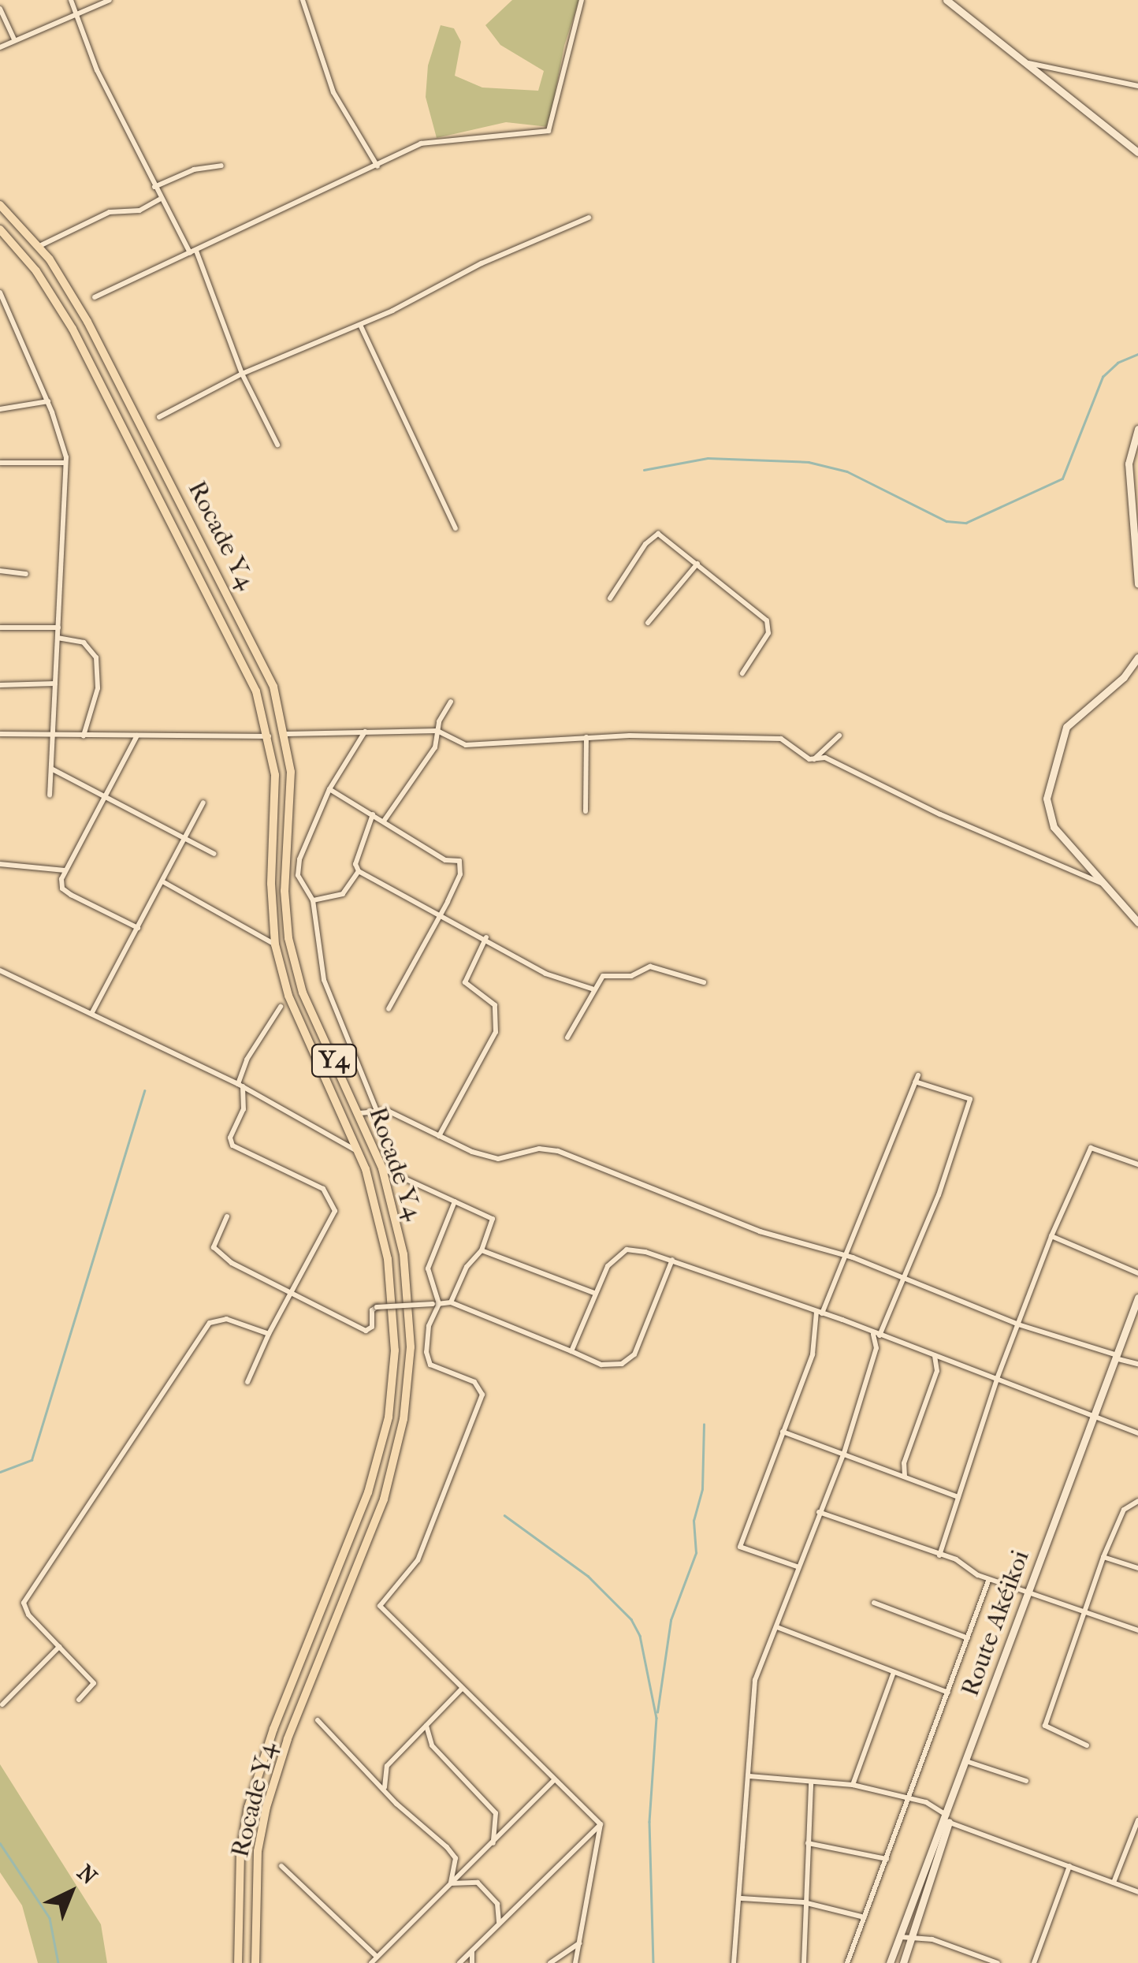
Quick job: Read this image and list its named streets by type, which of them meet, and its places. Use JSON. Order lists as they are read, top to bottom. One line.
{"streets":{"highway":["Rocade Y4","Y4"],"street":["Route Akéikoi"]},"north":"top right"}
